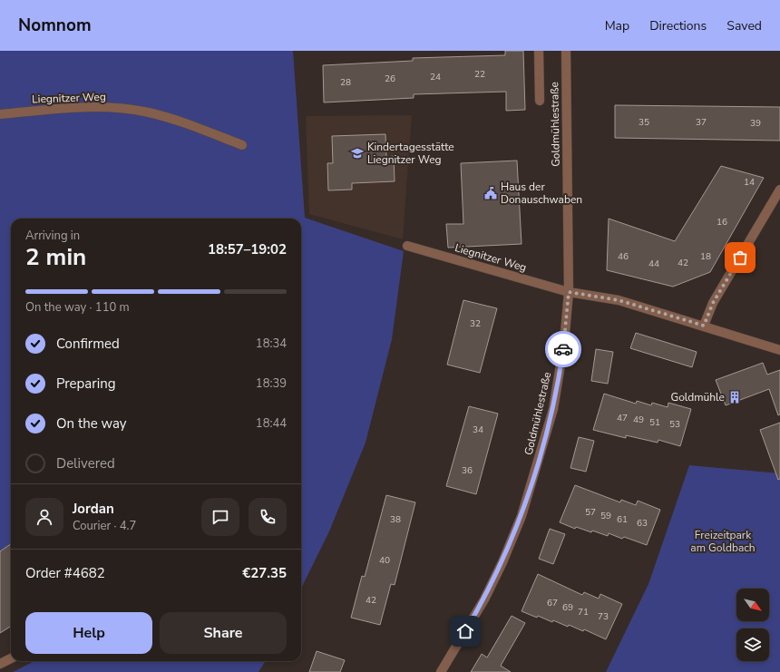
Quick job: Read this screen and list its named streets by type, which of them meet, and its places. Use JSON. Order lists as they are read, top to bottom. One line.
{"streets":{"street":["Liegnitzer Weg","Goldmühlestraße"]},"crossings":[["Liegnitzer Weg","Goldmühlestraße"]],"parks":["Freizeitpark am Goldbach"],"places":{"school or university":["Kindertagesstätte Liegnitzer Weg"],"public building":["Haus der Donauschwaben"],"building":["Goldmühle"]},"house_numbers":["22","24","26","28","35","37","39","14","16","46","18","42","44","32","47","49","51","53","34","36","57","59","38","61","63","40","42","67","69","71","73"],"north":"bottom right","page":{"header":"Nomnom","nav":["Map","Directions","Saved"],"heading":["2 min","Arriving in","18:57–19:02"],"panel":["Jordan","Courier · 4.7","Order #4682","€27.35"],"bar":"On the way · 110 m","list":[["Confirmed","18:34"],["Preparing","18:39"],["On the way","18:44"],"Delivered"],"buttons":["Help","Share"]}}
